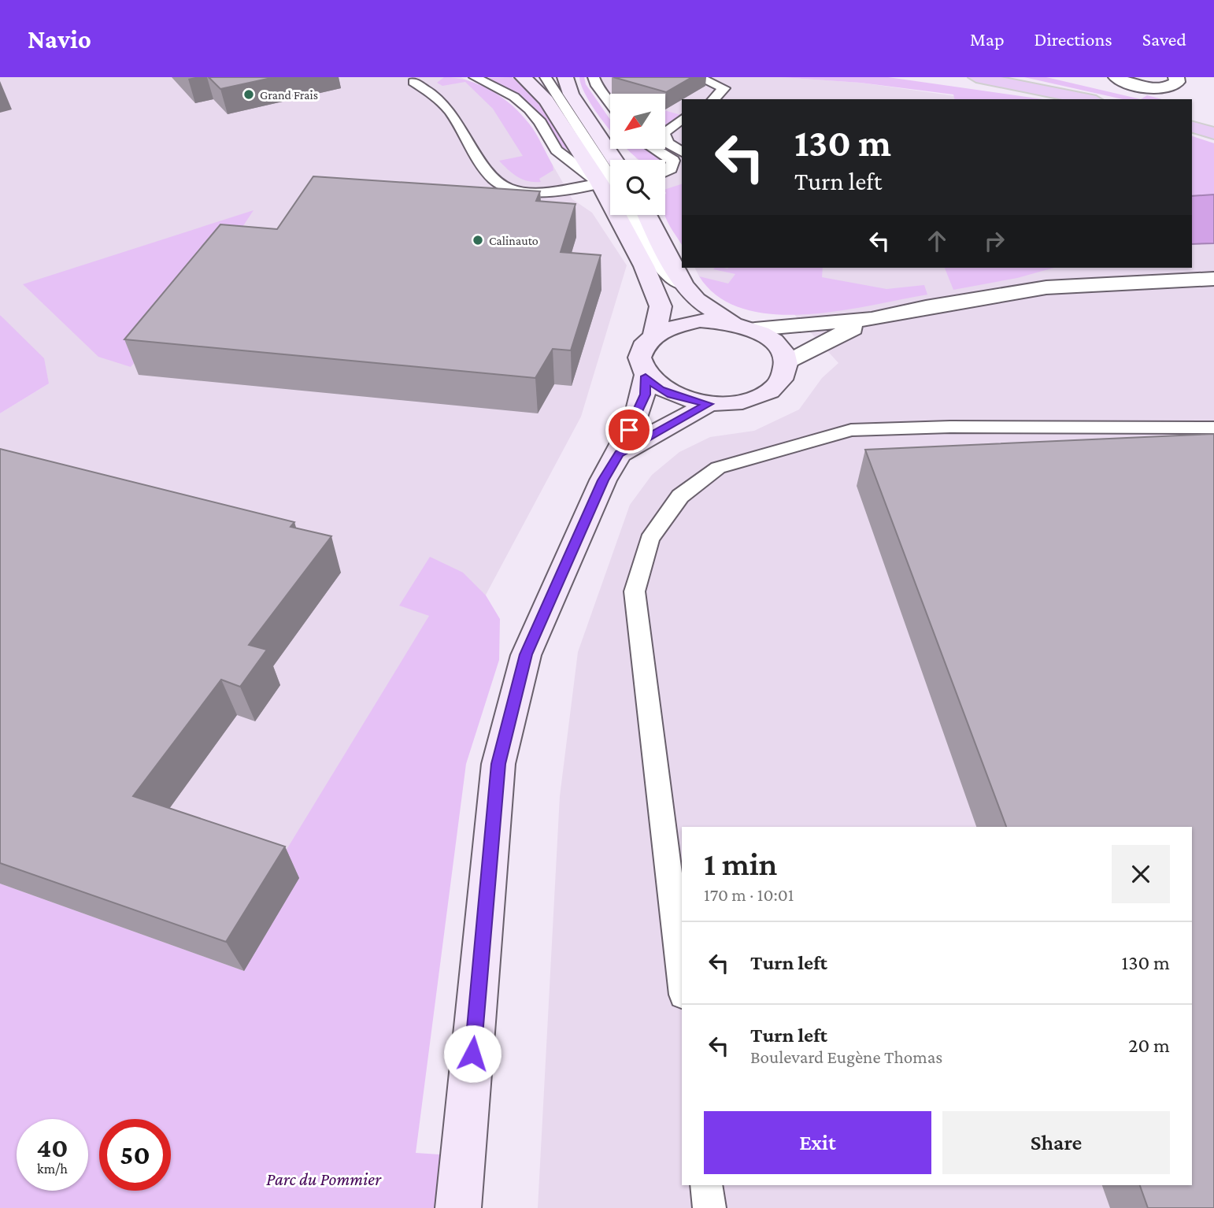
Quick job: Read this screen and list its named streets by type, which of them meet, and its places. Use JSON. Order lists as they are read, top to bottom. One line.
{"parks":["Parc du Pommier"],"places":["Grand Frais","Calinauto"],"north":"bottom left","page":{"header":"Navio","nav":["Map","Directions","Saved"],"turn":["130 m","Turn left"],"heading":["1 min","170 m · 10:01"],"list":[{"name":"Turn left","value":"130 m"},{"name":"Turn left","note":"Boulevard Eugène Thomas","value":"20 m"}],"buttons":["Exit","Share"],"speed":"40 km/h","limit":"50"}}
